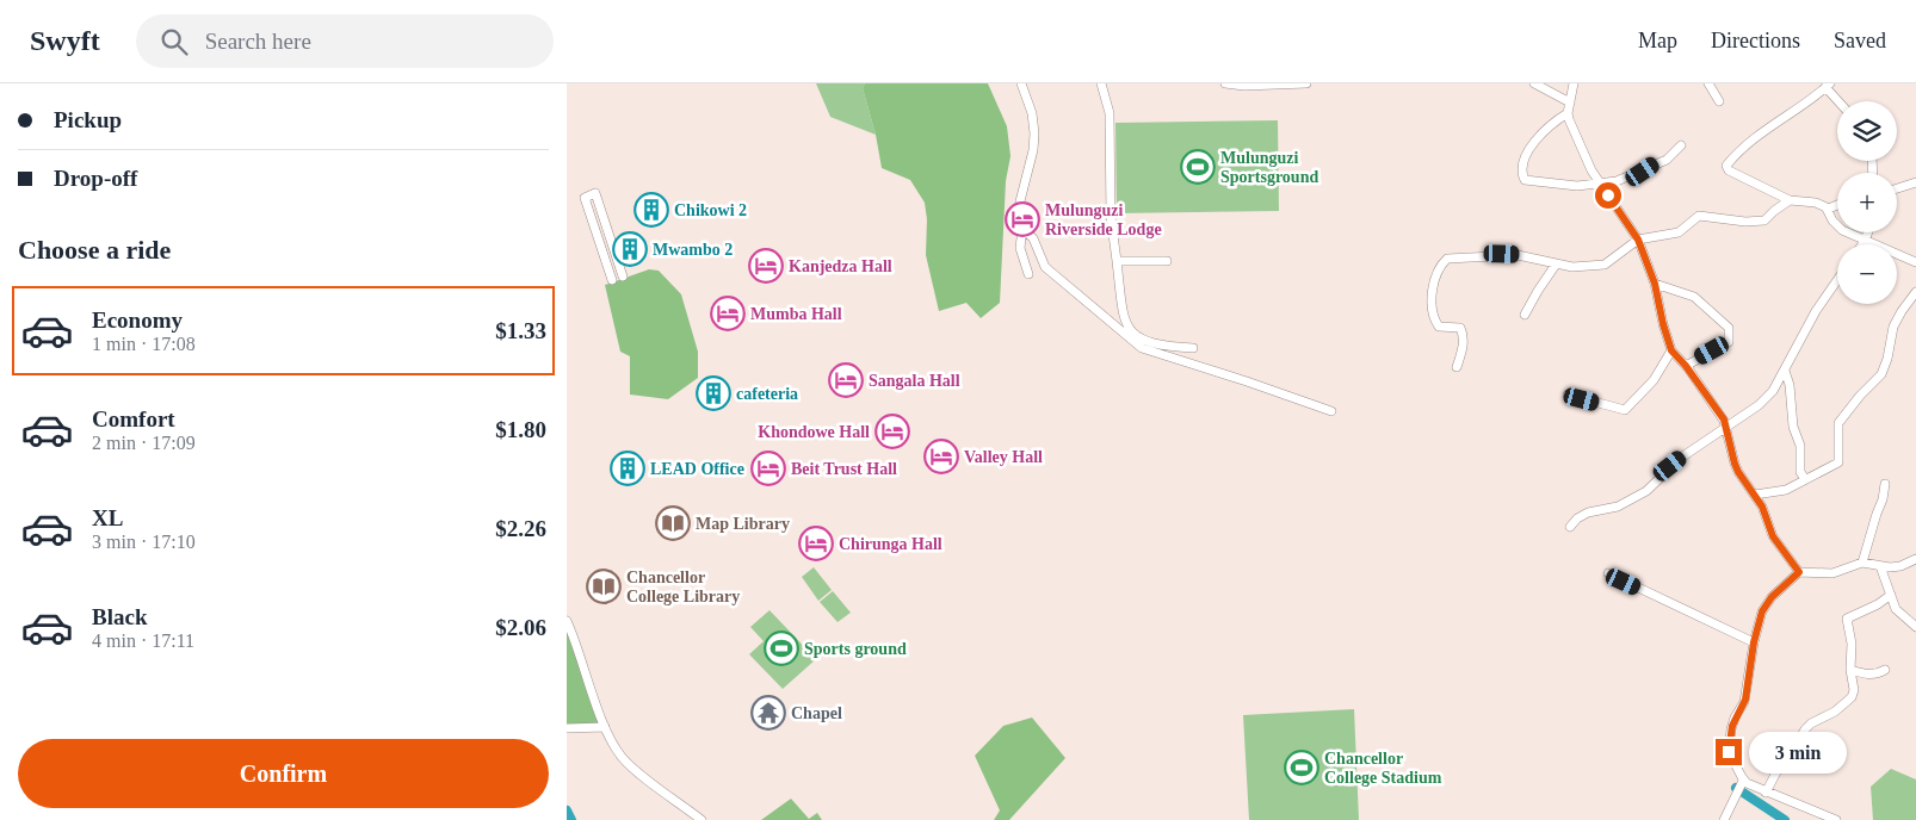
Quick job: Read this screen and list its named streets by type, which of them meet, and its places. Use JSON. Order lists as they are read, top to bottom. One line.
{"places":{"sports":["Mulunguzi Sportsground","Sports ground","Chancellor College Stadium"],"building":["Chikowi 2","Mwambo 2","cafeteria","LEAD Office"],"hotel":["Mulunguzi Riverside Lodge","Kanjedza Hall","Mumba Hall","Sangala Hall","Khondowe Hall","Valley Hall","Beit Trust Hall","Chirunga Hall"],"library":["Map Library","Chancellor College Library"],"temple":["Chapel"]},"page":{"header":"Swyft","search":"Search here","nav":["Map","Directions","Saved"],"banner":["Pickup","Drop-off"],"map_buttons":["+","−"],"heading":"Choose a ride","list":[{"name":"Economy","note":"1 min · 17:08","value":"$1.33"},{"name":"Comfort","note":"2 min · 17:09","value":"$1.80"},{"name":"XL","note":"3 min · 17:10","value":"$2.26"},{"name":"Black","note":"4 min · 17:11","value":"$2.06"}],"buttons":"Confirm","bubble":"3 min"}}
